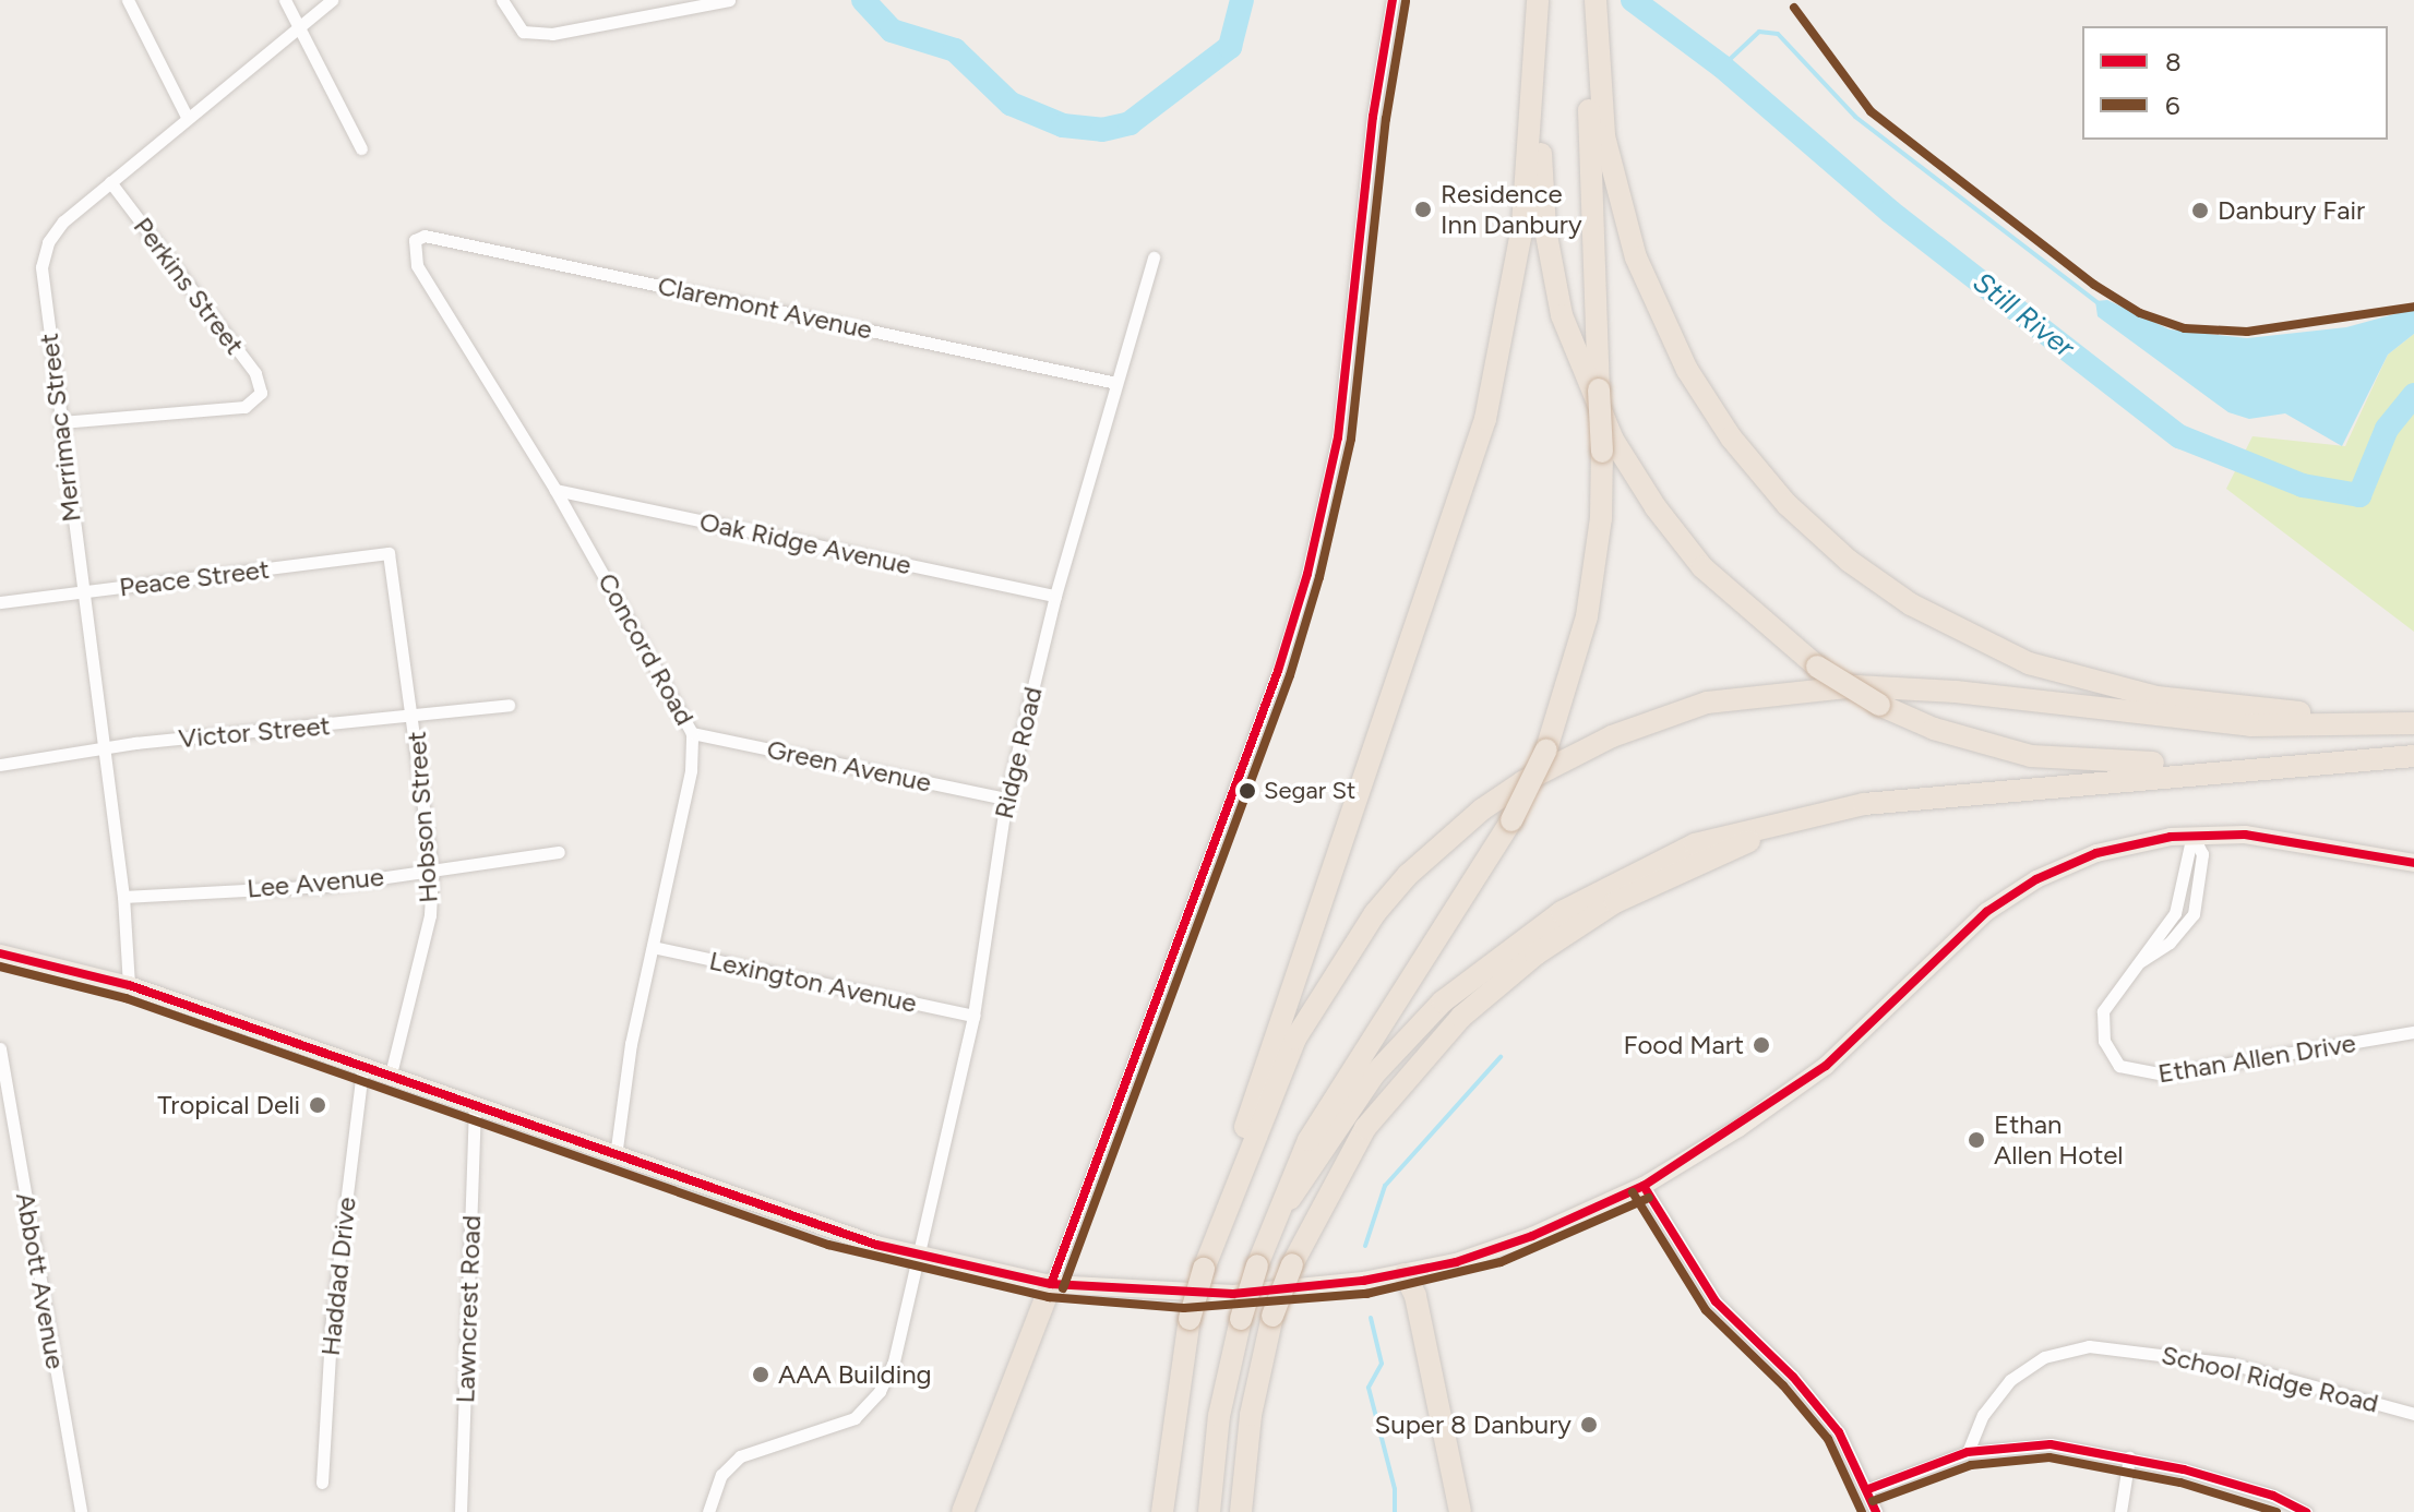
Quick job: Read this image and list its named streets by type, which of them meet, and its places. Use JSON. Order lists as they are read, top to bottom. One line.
{"streets":{"street":["Perkins Street","Claremont Avenue","Merrimac Street","Oak Ridge Avenue","Peace Street","Concord Road","Victor Street","Ridge Road","Green Avenue","Hobson Street","Lee Avenue","Lexington Avenue","Ethan Allen Drive","Haddad Drive","Abbott Avenue","Lawncrest Road","School Ridge Road"]},"crossings":[["Perkins Street","Merrimac Street"],["Claremont Avenue","Concord Road"],["Claremont Avenue","Ridge Road"],["Merrimac Street","Peace Street"],["Merrimac Street","Victor Street"],["Merrimac Street","Lee Avenue"],["Oak Ridge Avenue","Concord Road"],["Oak Ridge Avenue","Ridge Road"],["Peace Street","Hobson Street"],["Concord Road","Green Avenue"],["Concord Road","Lexington Avenue"],["Victor Street","Hobson Street"],["Ridge Road","Green Avenue"],["Ridge Road","Lexington Avenue"],["Hobson Street","Lee Avenue"]],"water":["Still River"],"places":["Residence Inn Danbury","Danbury Fair","Segar St","Food Mart","Tropical Deli","Ethan Allen Hotel","AAA Building","Super 8 Danbury"],"lines":["transit line 8","transit line 6"],"legend":["8","6"]}
